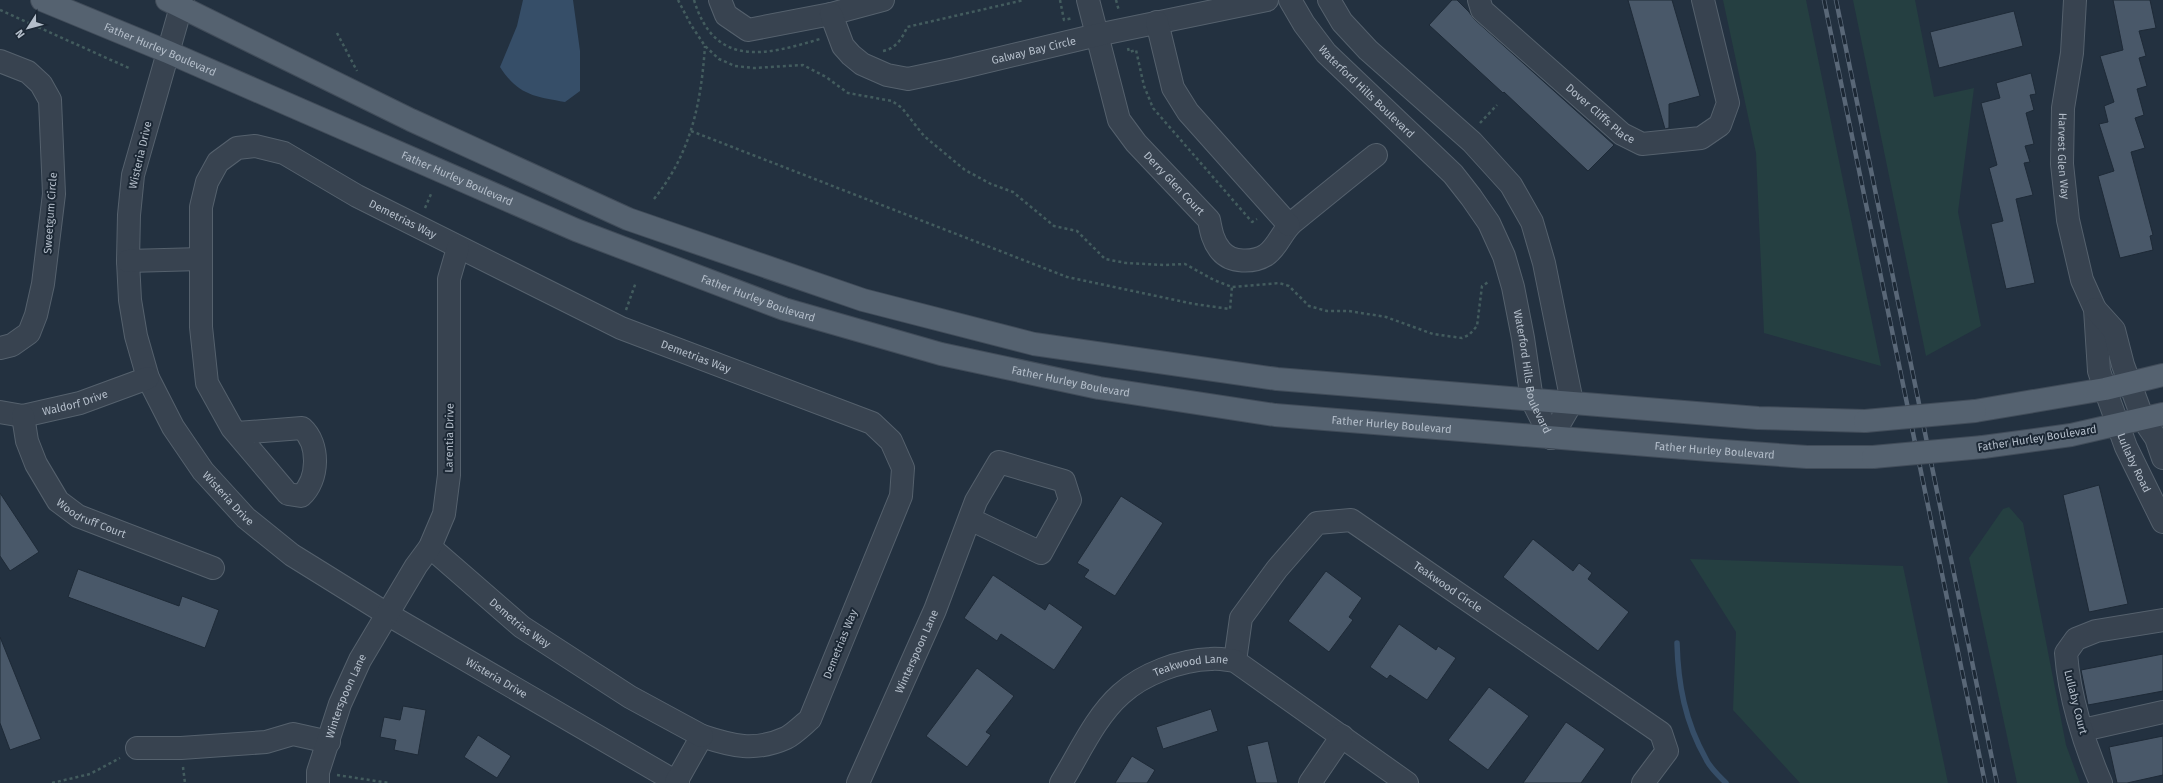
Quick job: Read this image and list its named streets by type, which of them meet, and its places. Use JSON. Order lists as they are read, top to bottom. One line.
{"streets":{"main road":["Father Hurley Boulevard"],"street":["Galway Bay Circle","Waterford Hills Boulevard","Dover Cliffs Place","Wisteria Drive","Harvest Glen Way","Derry Glen Court","Sweetgum Circle","Demetrias Way","Waldorf Drive","Larentia Drive","Lullaby Road","Woodruff Court","Teakwood Circle","Winterspoon Lane","Teakwood Lane","Lullaby Court"]},"crossings":[["Father Hurley Boulevard","Waterford Hills Boulevard"],["Father Hurley Boulevard","Wisteria Drive"],["Father Hurley Boulevard","Harvest Glen Way"],["Father Hurley Boulevard","Lullaby Road"],["Galway Bay Circle","Derry Glen Court"],["Wisteria Drive","Waldorf Drive"],["Wisteria Drive","Larentia Drive"],["Wisteria Drive","Winterspoon Lane"],["Harvest Glen Way","Lullaby Road"],["Demetrias Way","Larentia Drive"],["Waldorf Drive","Woodruff Court"],["Larentia Drive","Winterspoon Lane"],["Teakwood Circle","Teakwood Lane"]],"north":"bottom left"}
